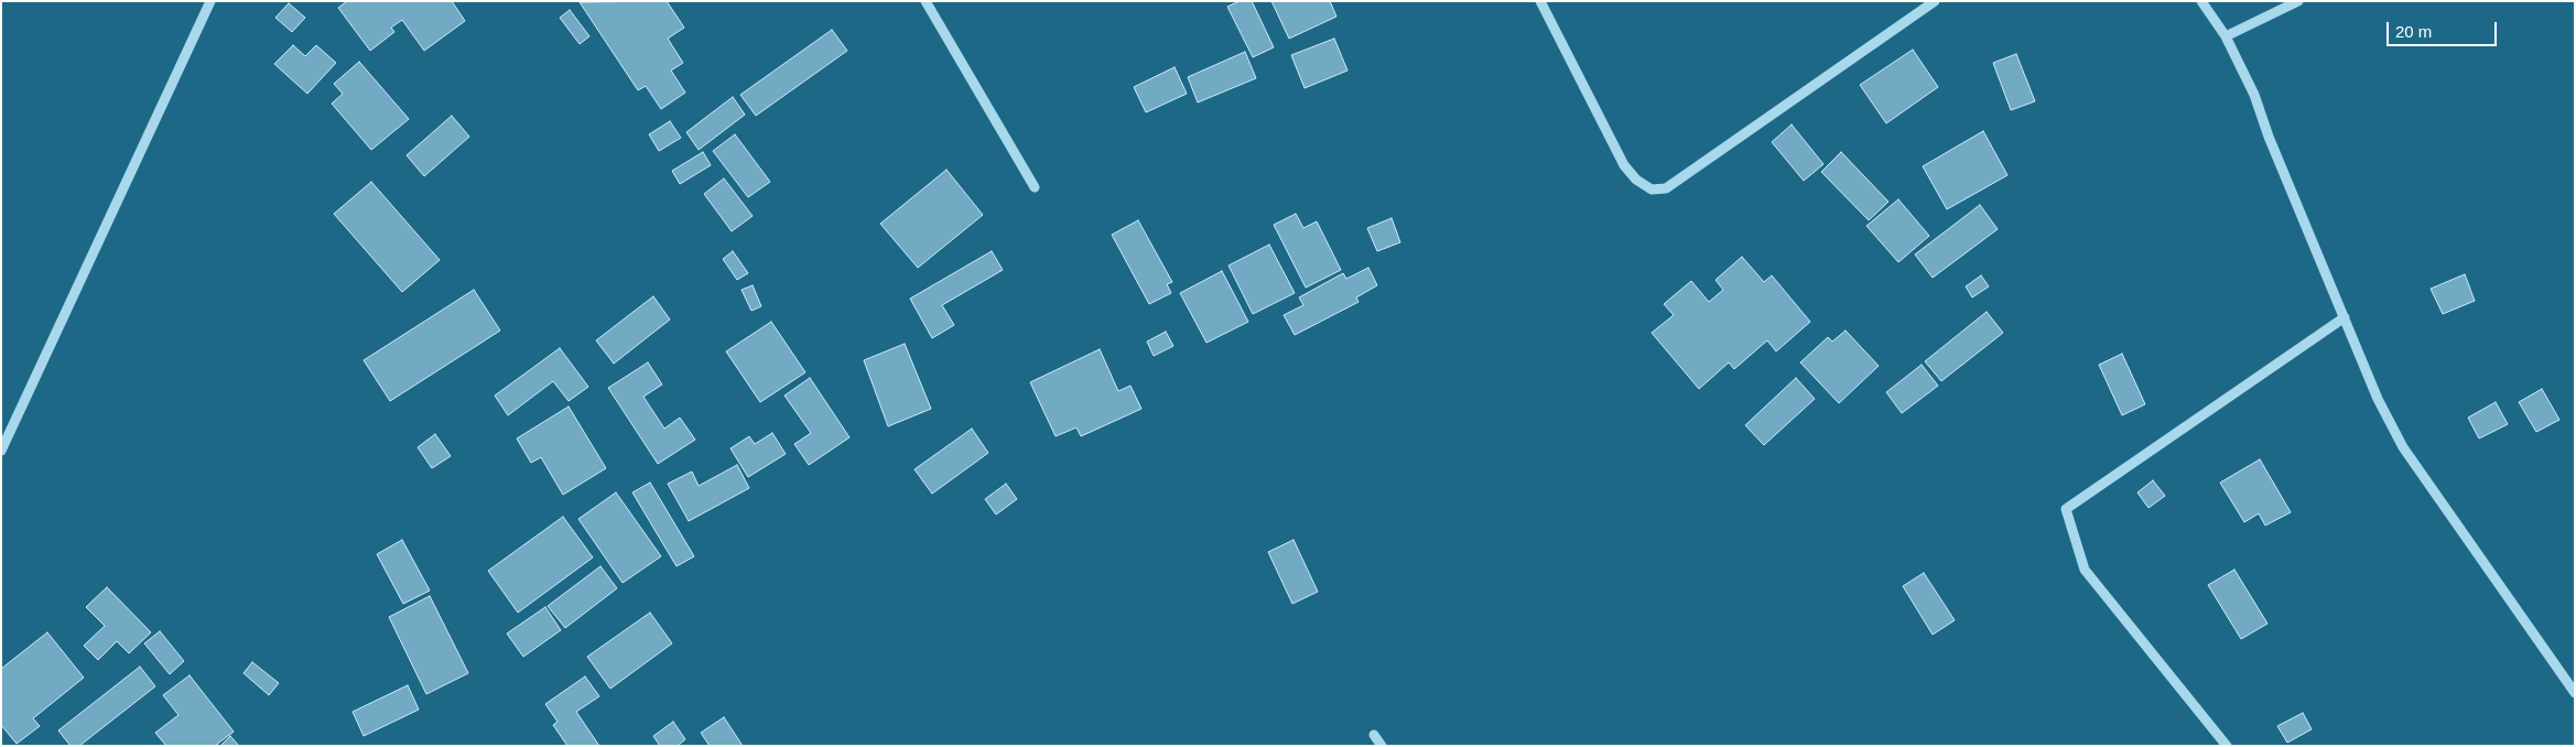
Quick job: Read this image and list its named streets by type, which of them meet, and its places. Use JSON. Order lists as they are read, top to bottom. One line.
{"scale_bar":"20 m"}
